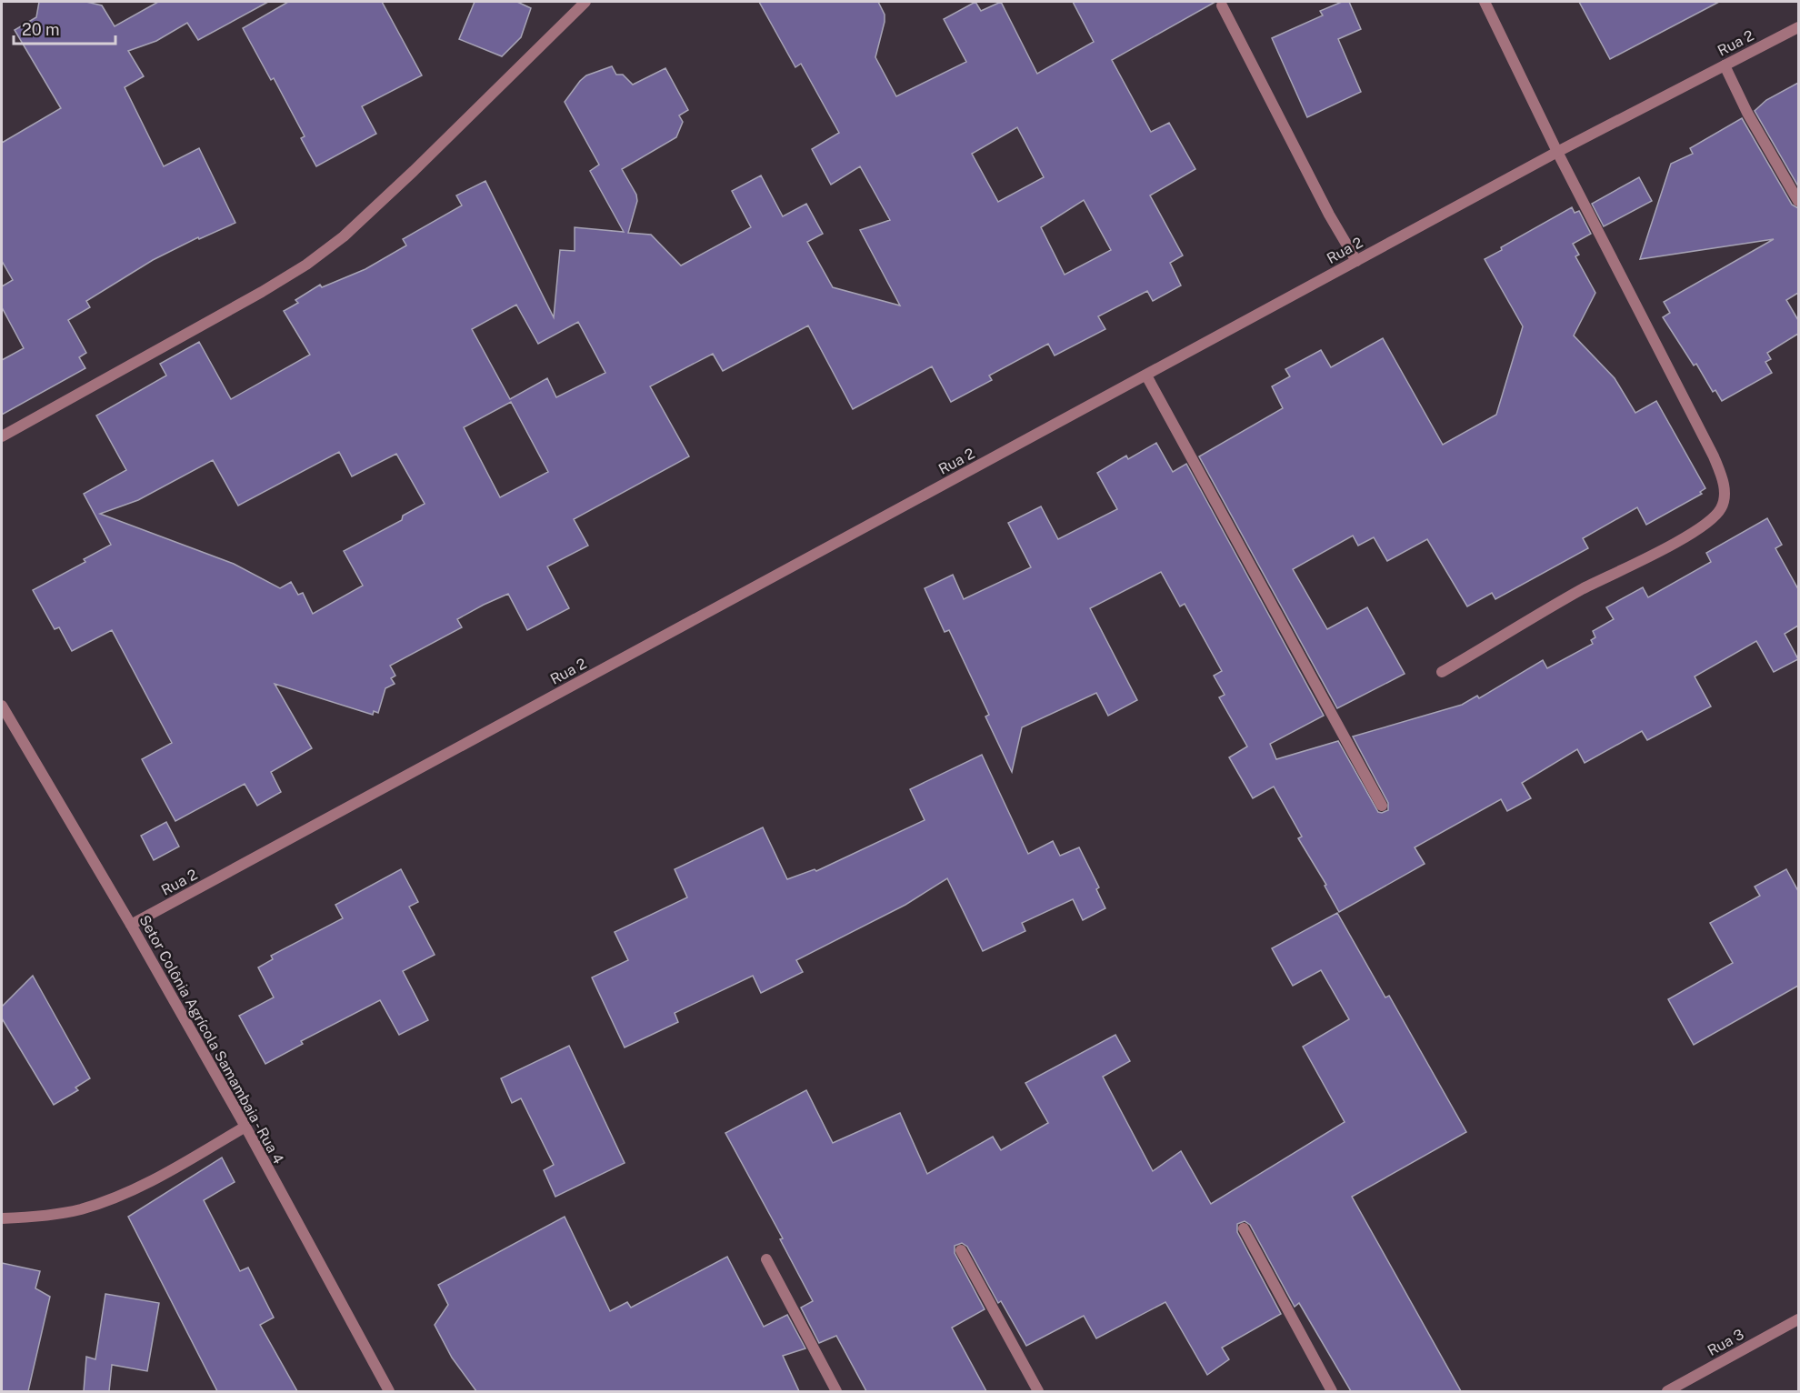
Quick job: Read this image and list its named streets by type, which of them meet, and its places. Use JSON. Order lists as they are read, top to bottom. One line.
{"streets":{"street":["Rua 2","Setor Colônia Agrícola Samambaia - Rua 4","Rua 3"]},"crossings":[["Rua 2","Setor Colônia Agrícola Samambaia - Rua 4"]],"scale_bar":"20 m"}
